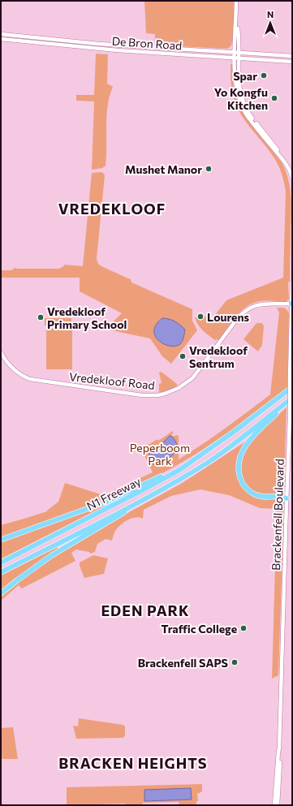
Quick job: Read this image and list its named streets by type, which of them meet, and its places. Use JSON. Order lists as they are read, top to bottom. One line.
{"streets":{"highway":["N1 Freeway"],"street":["De Bron Road","Vredekloof Road","Brackenfell Boulevard"]},"crossings":[["Vredekloof Road","Brackenfell Boulevard"]],"districts":["VREDEKLOOF","EDEN PARK","BRACKEN HEIGHTS"],"parks":["Peperboom Park"],"places":["Spar","Yo Kongfu Kitchen","Mushet Manor","Lourens","Vredekloof Primary School","Vredekloof Sentrum","Traffic College","Brackenfell SAPS"],"north":"top"}
